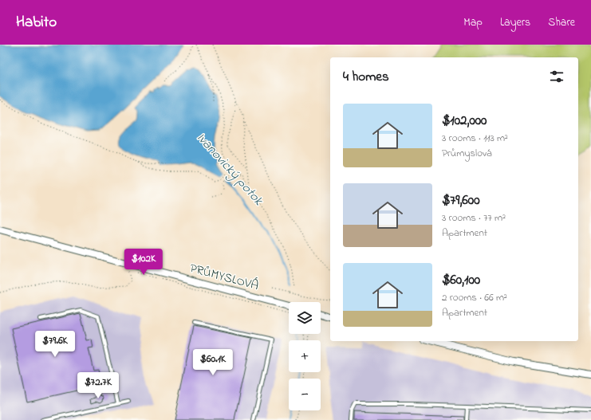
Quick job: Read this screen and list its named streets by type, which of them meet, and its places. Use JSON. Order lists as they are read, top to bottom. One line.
{"streets":{"street":["PRŮMYSLOVÁ"]},"water":["Ivanovický potok"],"page":{"header":"Habito","nav":["Map","Layers","Share"],"heading":"4 homes","list":[{"name":"$102,000","note":"3 rooms · 113 m² · Průmyslová"},{"name":"$79,600","note":"3 rooms · 77 m² · Apartment"},{"name":"$60,100","note":"2 rooms · 66 m² · Apartment"}],"price":["$102K","$79.6K","$60.1K","$72.7K"],"map_buttons":["+","−"]}}
